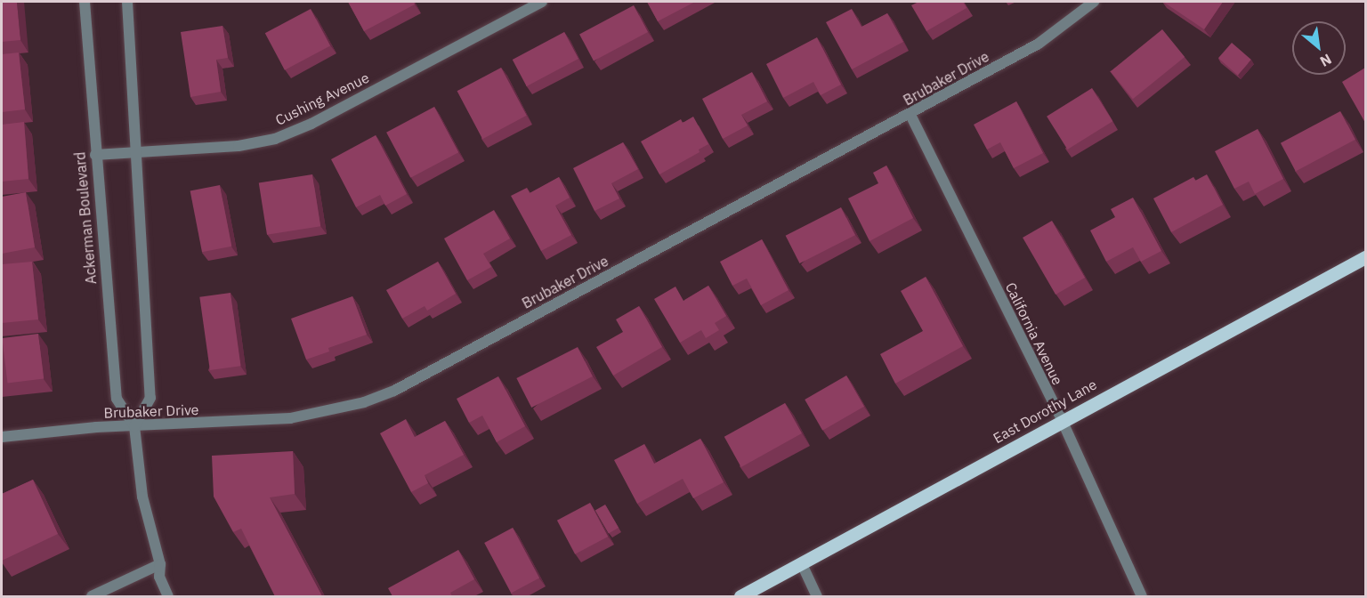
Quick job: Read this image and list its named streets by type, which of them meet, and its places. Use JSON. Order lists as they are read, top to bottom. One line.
{"streets":{"main road":["East Dorothy Lane"],"street":["Brubaker Drive","Cushing Avenue","Ackerman Boulevard","California Avenue"]},"crossings":[["Brubaker Drive","Ackerman Boulevard"],["Brubaker Drive","California Avenue"],["Cushing Avenue","Ackerman Boulevard"],["California Avenue","East Dorothy Lane"]],"north":"bottom right"}
